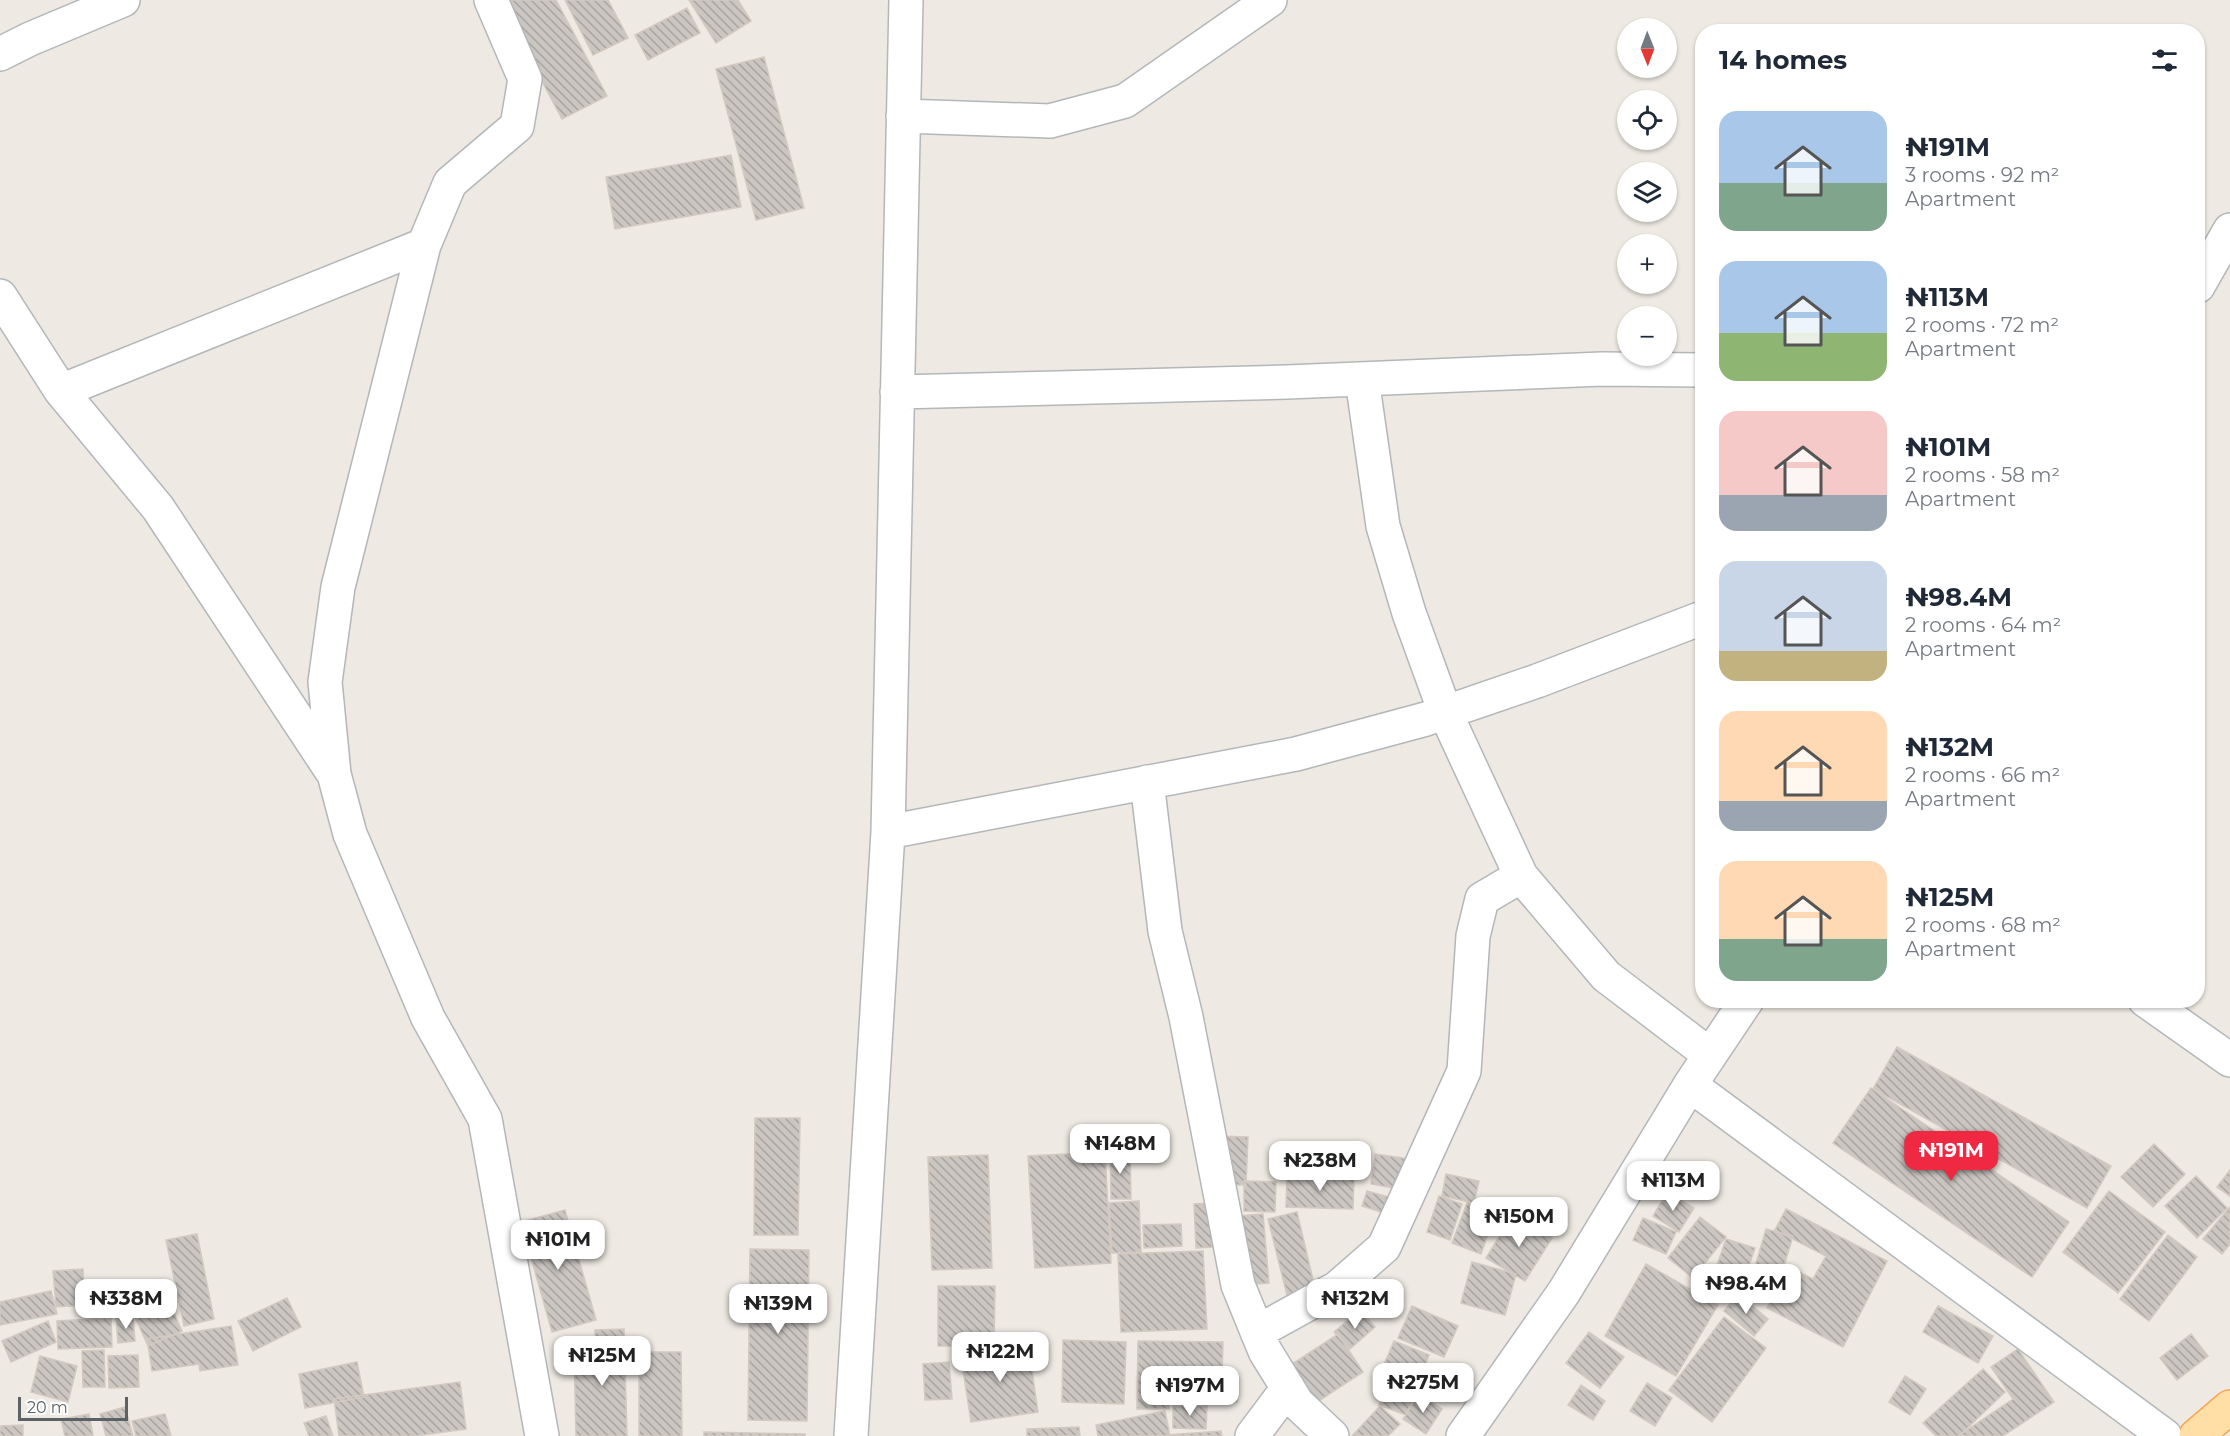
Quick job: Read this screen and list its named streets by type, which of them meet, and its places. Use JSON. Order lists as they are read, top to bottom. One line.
{"scale_bar":"20 m","north":"bottom","page":{"map_buttons":["+","−"],"heading":"14 homes","list":[{"name":"₦191M","note":"3 rooms · 92 m² · Apartment"},{"name":"₦113M","note":"2 rooms · 72 m² · Apartment"},{"name":"₦101M","note":"2 rooms · 58 m² · Apartment"},{"name":"₦98.4M","note":"2 rooms · 64 m² · Apartment"},{"name":"₦132M","note":"2 rooms · 66 m² · Apartment"},{"name":"₦125M","note":"2 rooms · 68 m² · Apartment"}],"price":["₦148M","₦191M","₦238M","₦113M","₦150M","₦101M","₦98.4M","₦338M","₦132M","₦139M","₦122M","₦125M","₦275M","₦197M"],"scale":"20 m"}}
